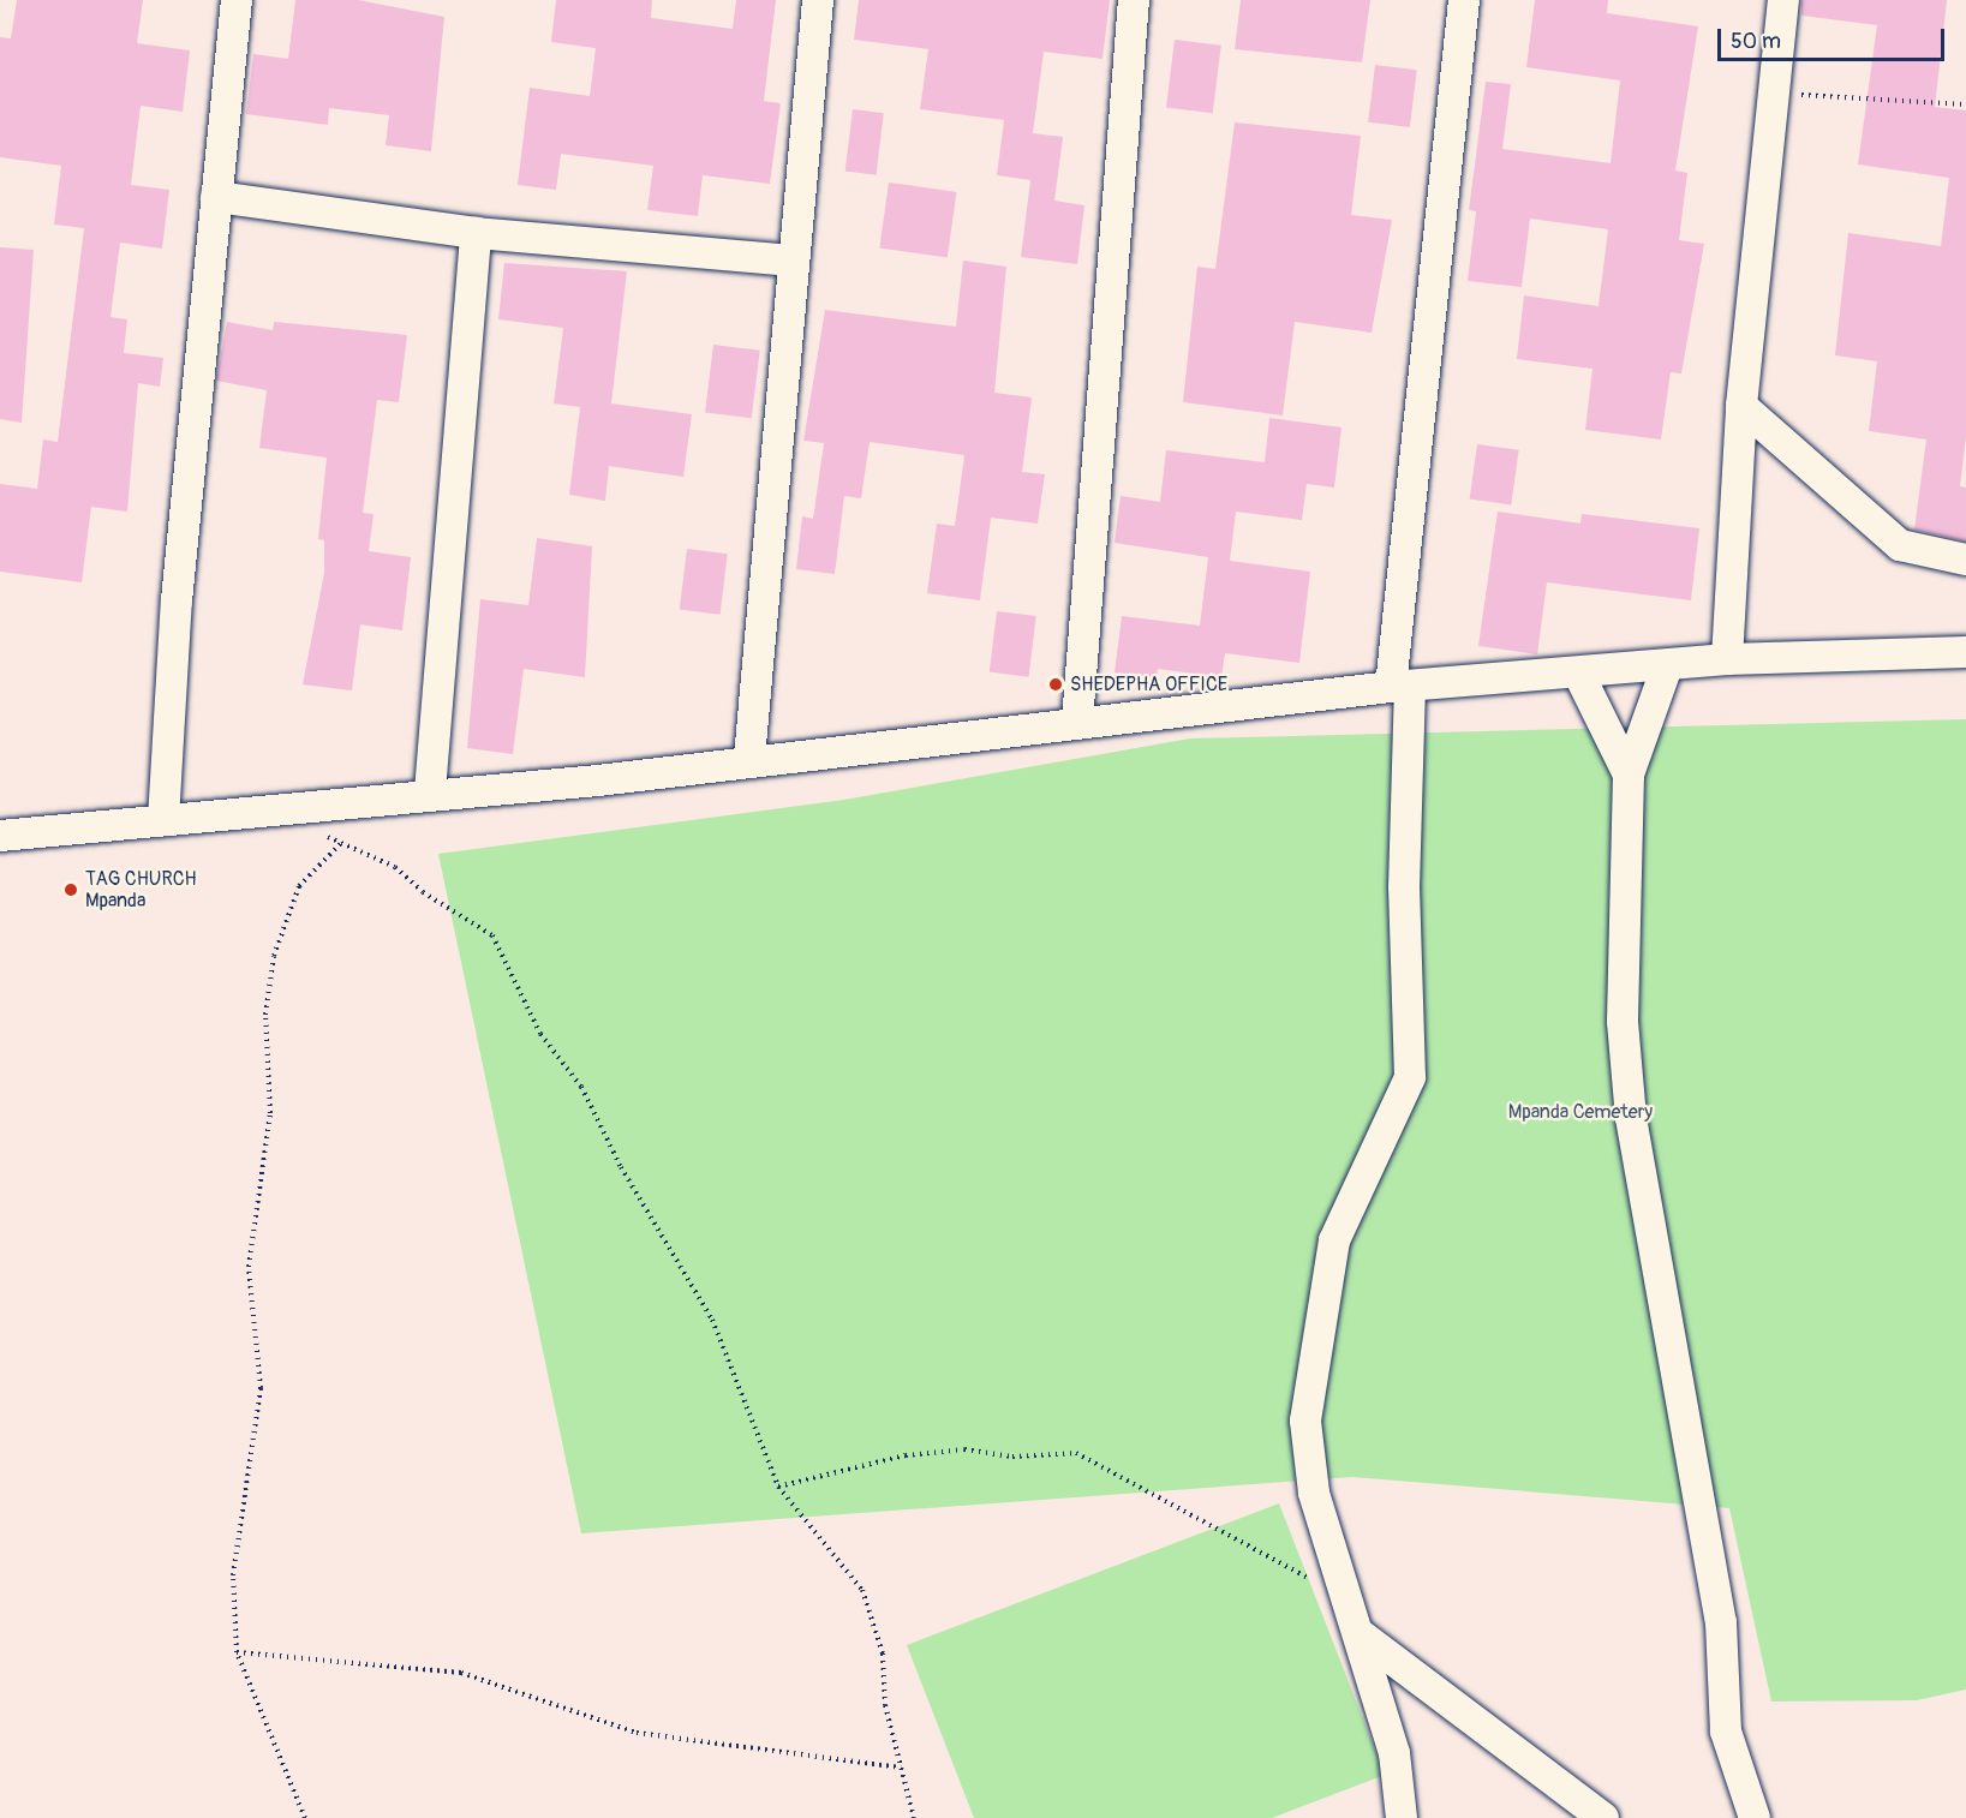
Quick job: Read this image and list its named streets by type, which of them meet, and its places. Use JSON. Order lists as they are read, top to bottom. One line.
{"parks":["Mpanda Cemetery"],"places":["SHEDEPHA OFFICE","TAG CHURCH Mpanda"],"scale_bar":"50 m"}
